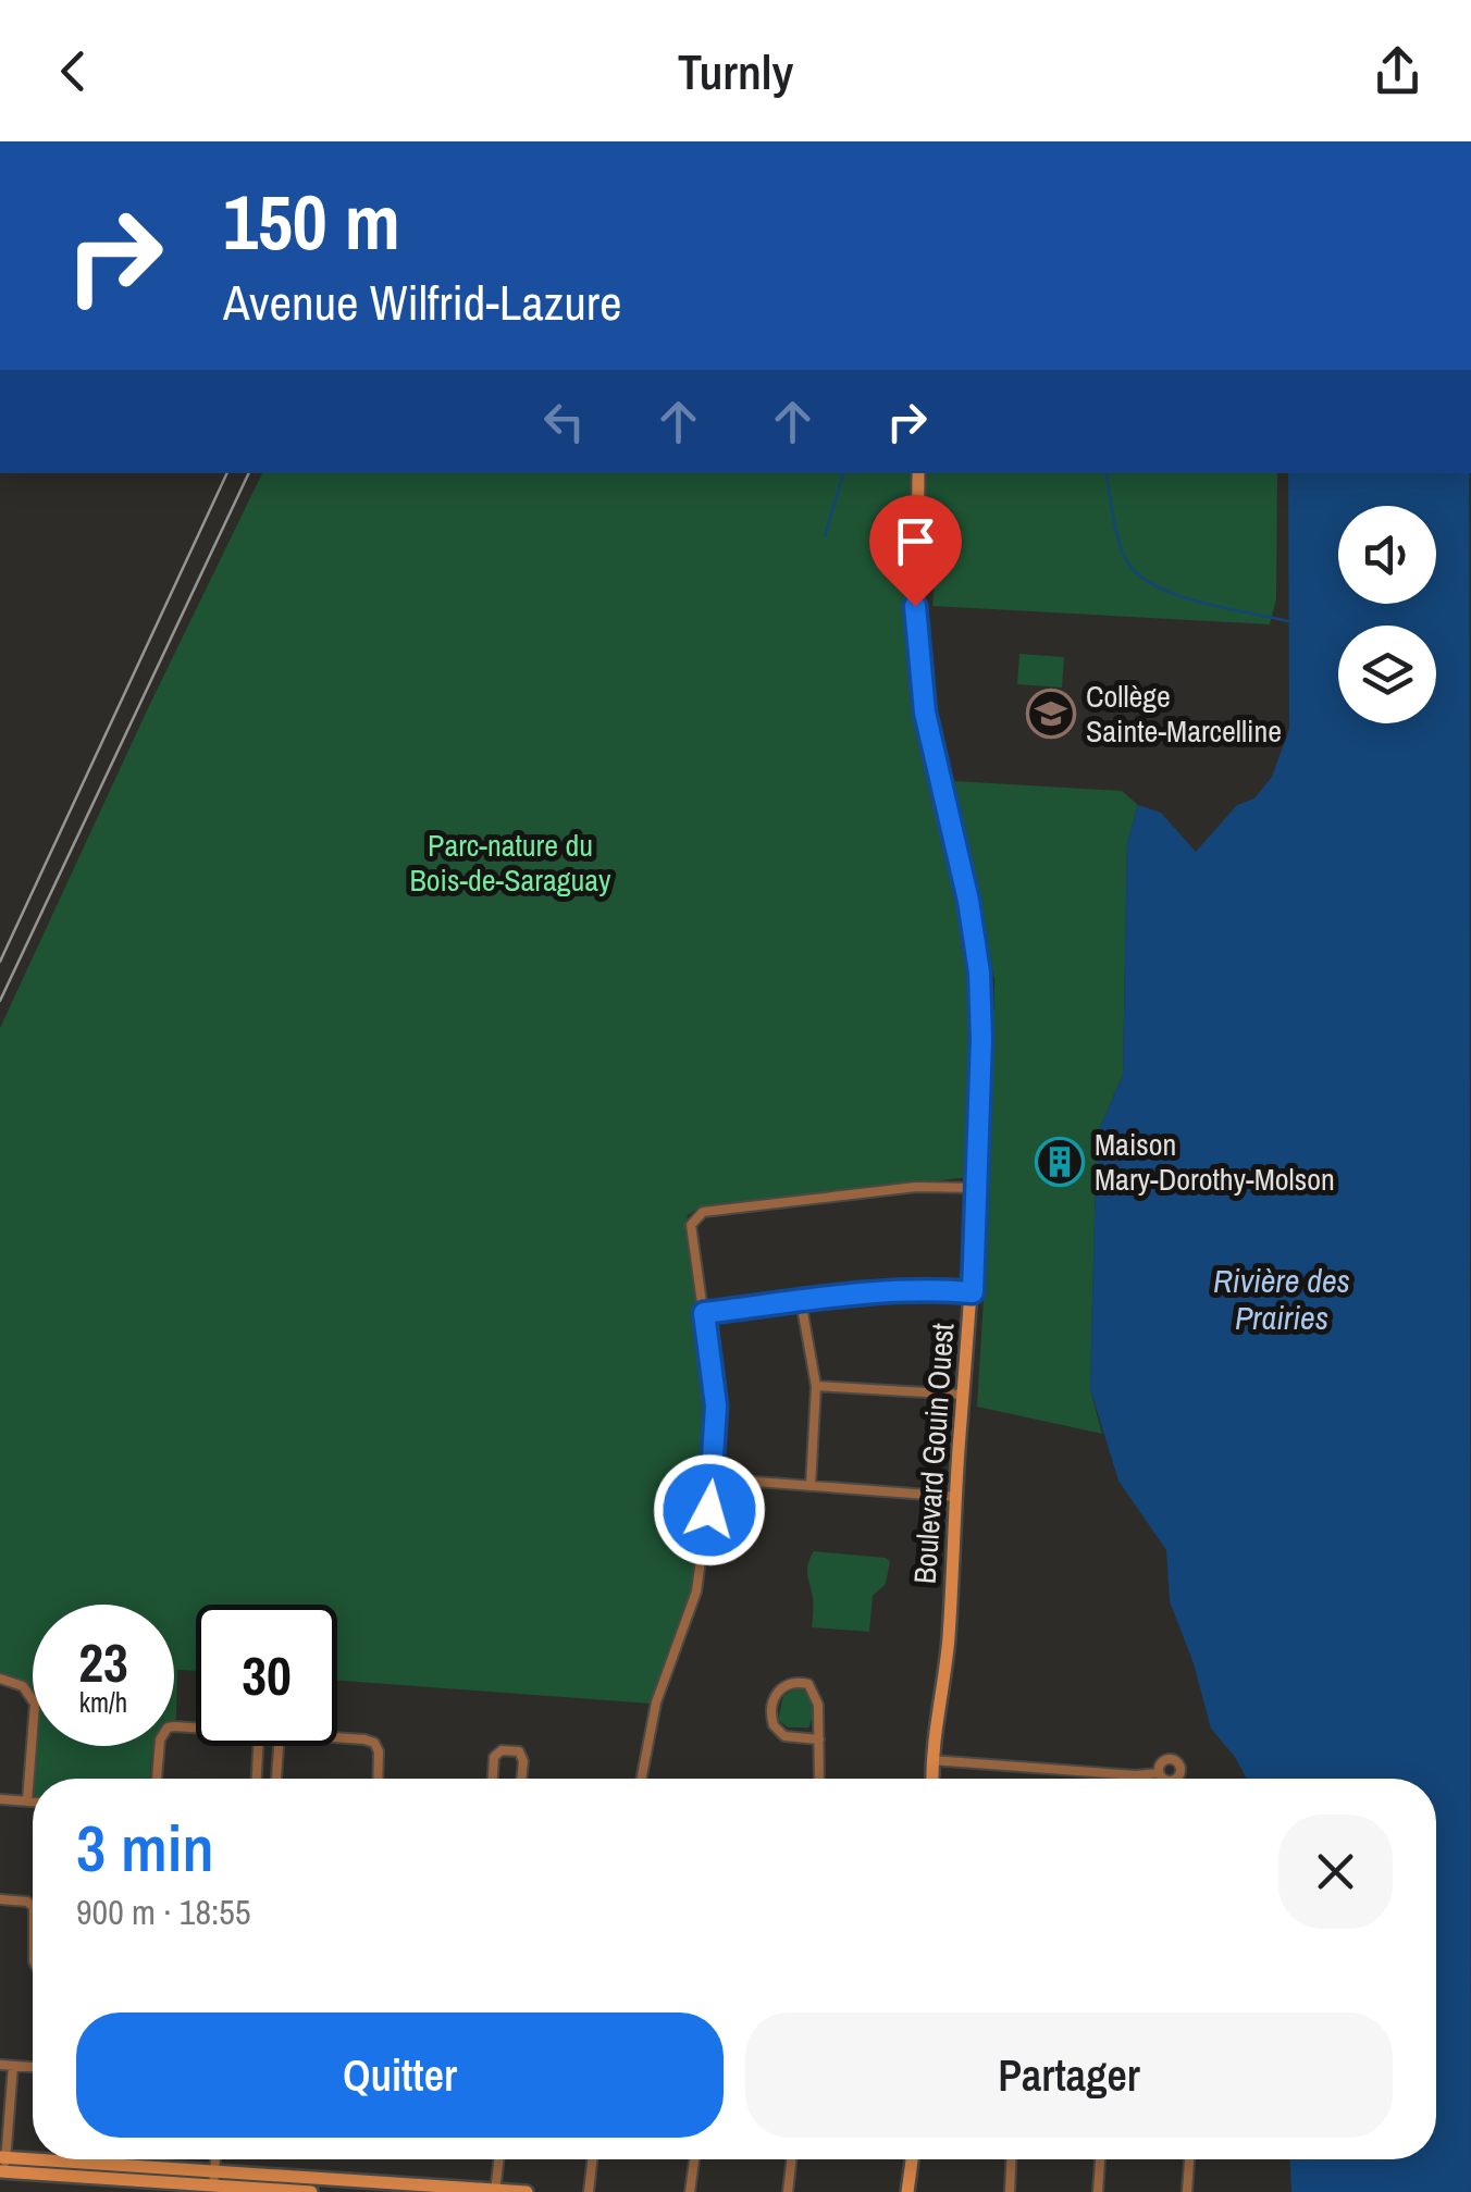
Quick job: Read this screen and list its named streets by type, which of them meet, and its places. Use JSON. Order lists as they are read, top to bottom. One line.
{"streets":{"street":["Boulevard Gouin Ouest"]},"water":["Rivière des Prairies"],"parks":["Parc-nature du Bois-de-Saraguay"],"places":{"school or university":["Collège Sainte-Marcelline"],"building":["Maison Mary-Dorothy-Molson"]},"page":{"header":"Turnly","turn":["150 m","Avenue Wilfrid-Lazure"],"speed":"23 km/h","limit":"30","heading":["3 min","900 m · 18:55"],"buttons":["Quitter","Partager"]}}
